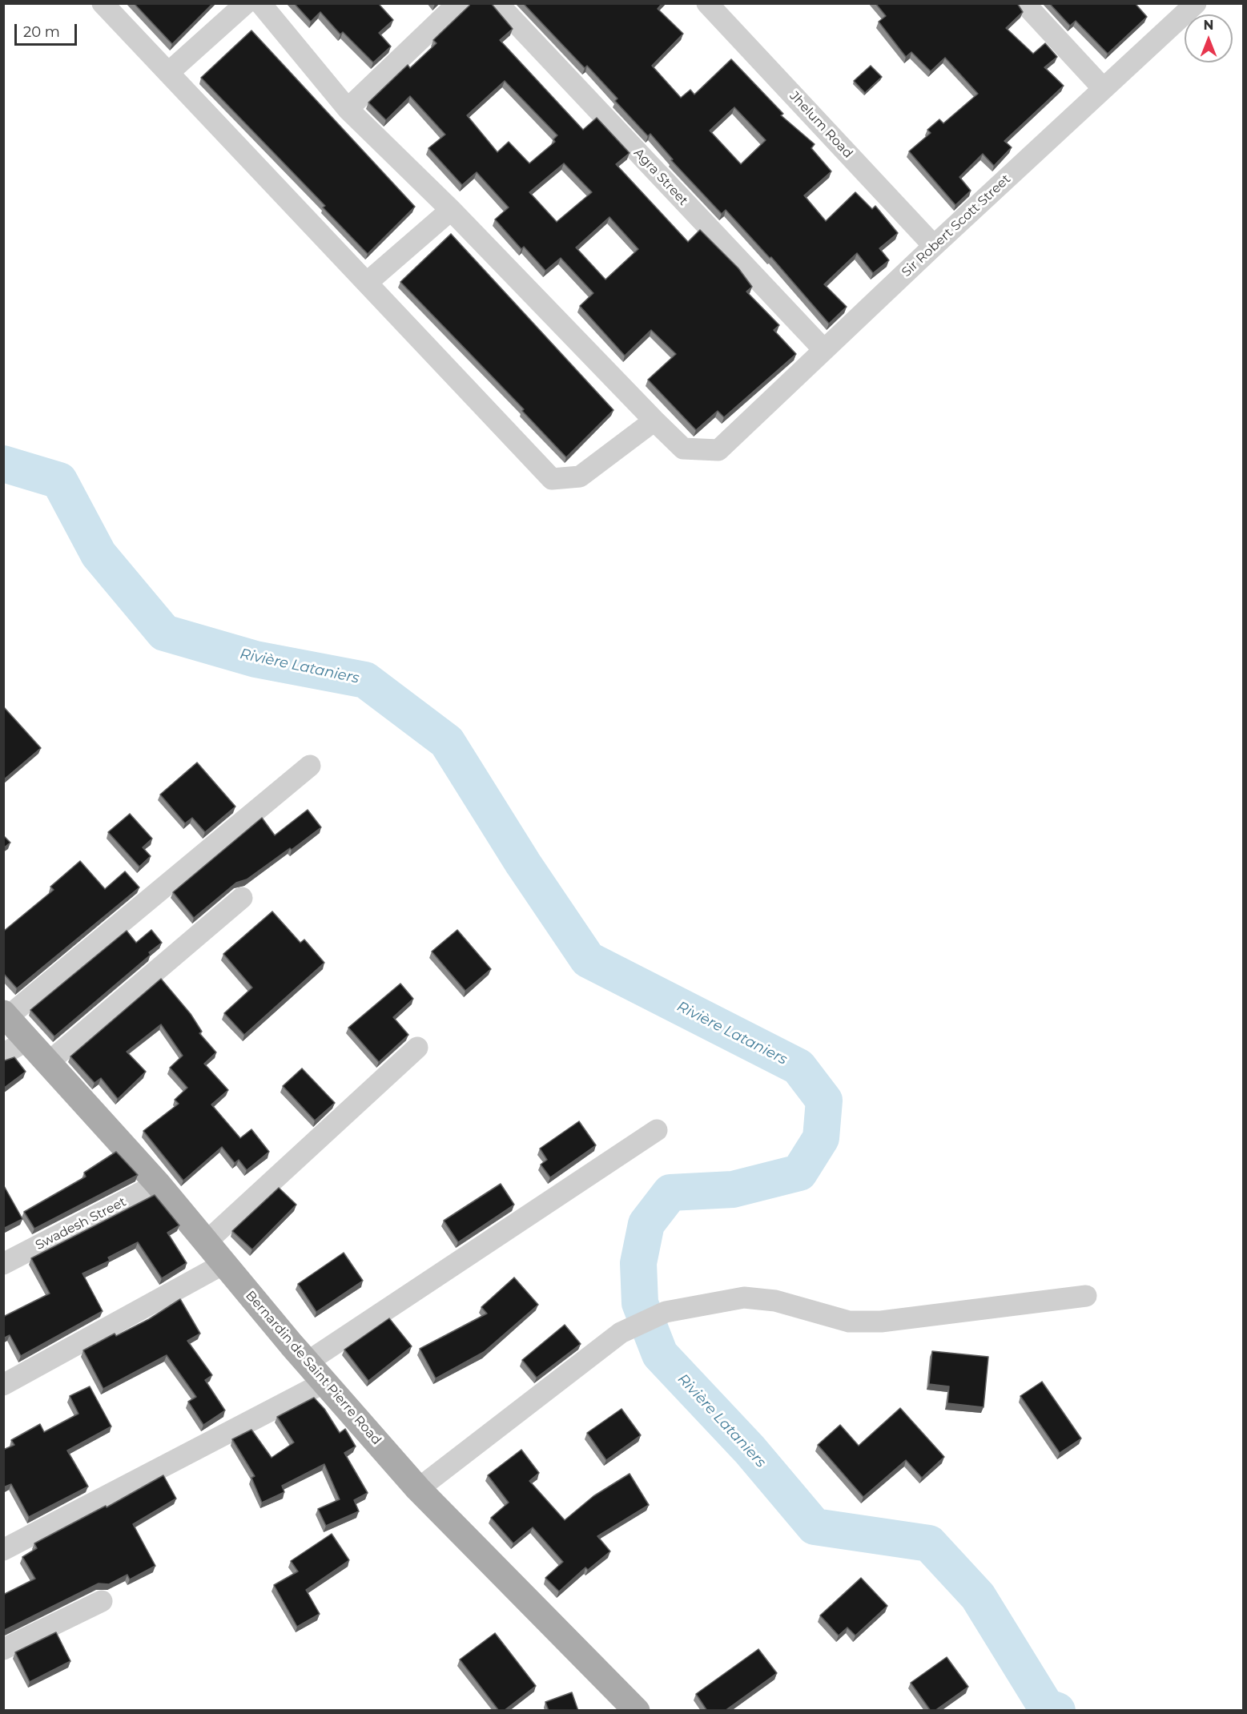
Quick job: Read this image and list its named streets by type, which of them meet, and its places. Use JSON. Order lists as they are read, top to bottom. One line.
{"streets":{"main road":["Bernardin de Saint Pierre Road"],"street":["Jhelum Road","Agra Street","Sir Robert Scott Street","Swadesh Street"]},"crossings":[["Jhelum Road","Sir Robert Scott Street"],["Agra Street","Sir Robert Scott Street"],["Swadesh Street","Bernardin de Saint Pierre Road"]],"water":["Rivière Lataniers"],"scale_bar":"20 m","north":"top"}
